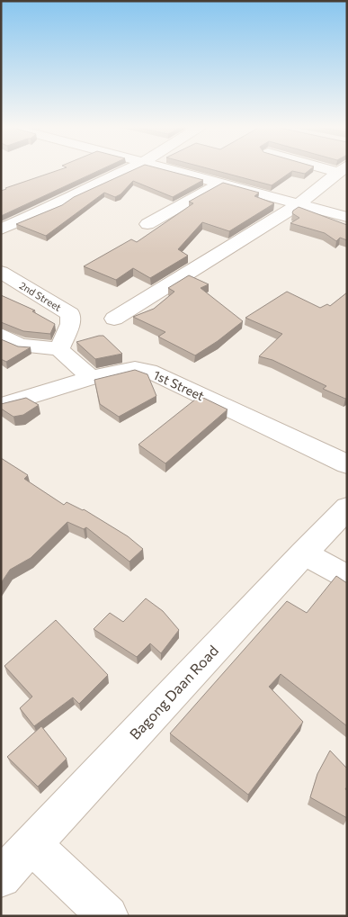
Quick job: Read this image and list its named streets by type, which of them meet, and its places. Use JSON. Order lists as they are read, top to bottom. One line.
{"streets":{"street":["2nd Street","1st Street","Bagong Daan Road"]}}
